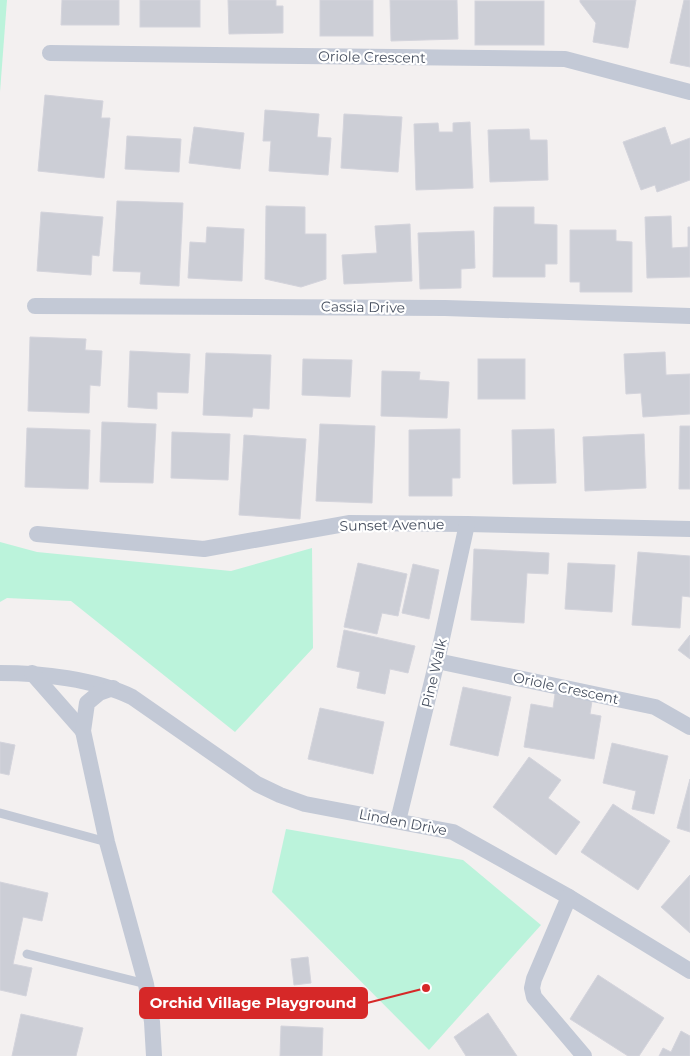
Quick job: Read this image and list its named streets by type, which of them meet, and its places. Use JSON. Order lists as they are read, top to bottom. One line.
{"streets":{"street":["Oriole Crescent","Cassia Drive","Sunset Avenue","Pine Walk","Linden Drive"]},"crossings":[["Oriole Crescent","Pine Walk"],["Sunset Avenue","Pine Walk"],["Pine Walk","Linden Drive"]],"places":["Orchid Village Playground"]}
